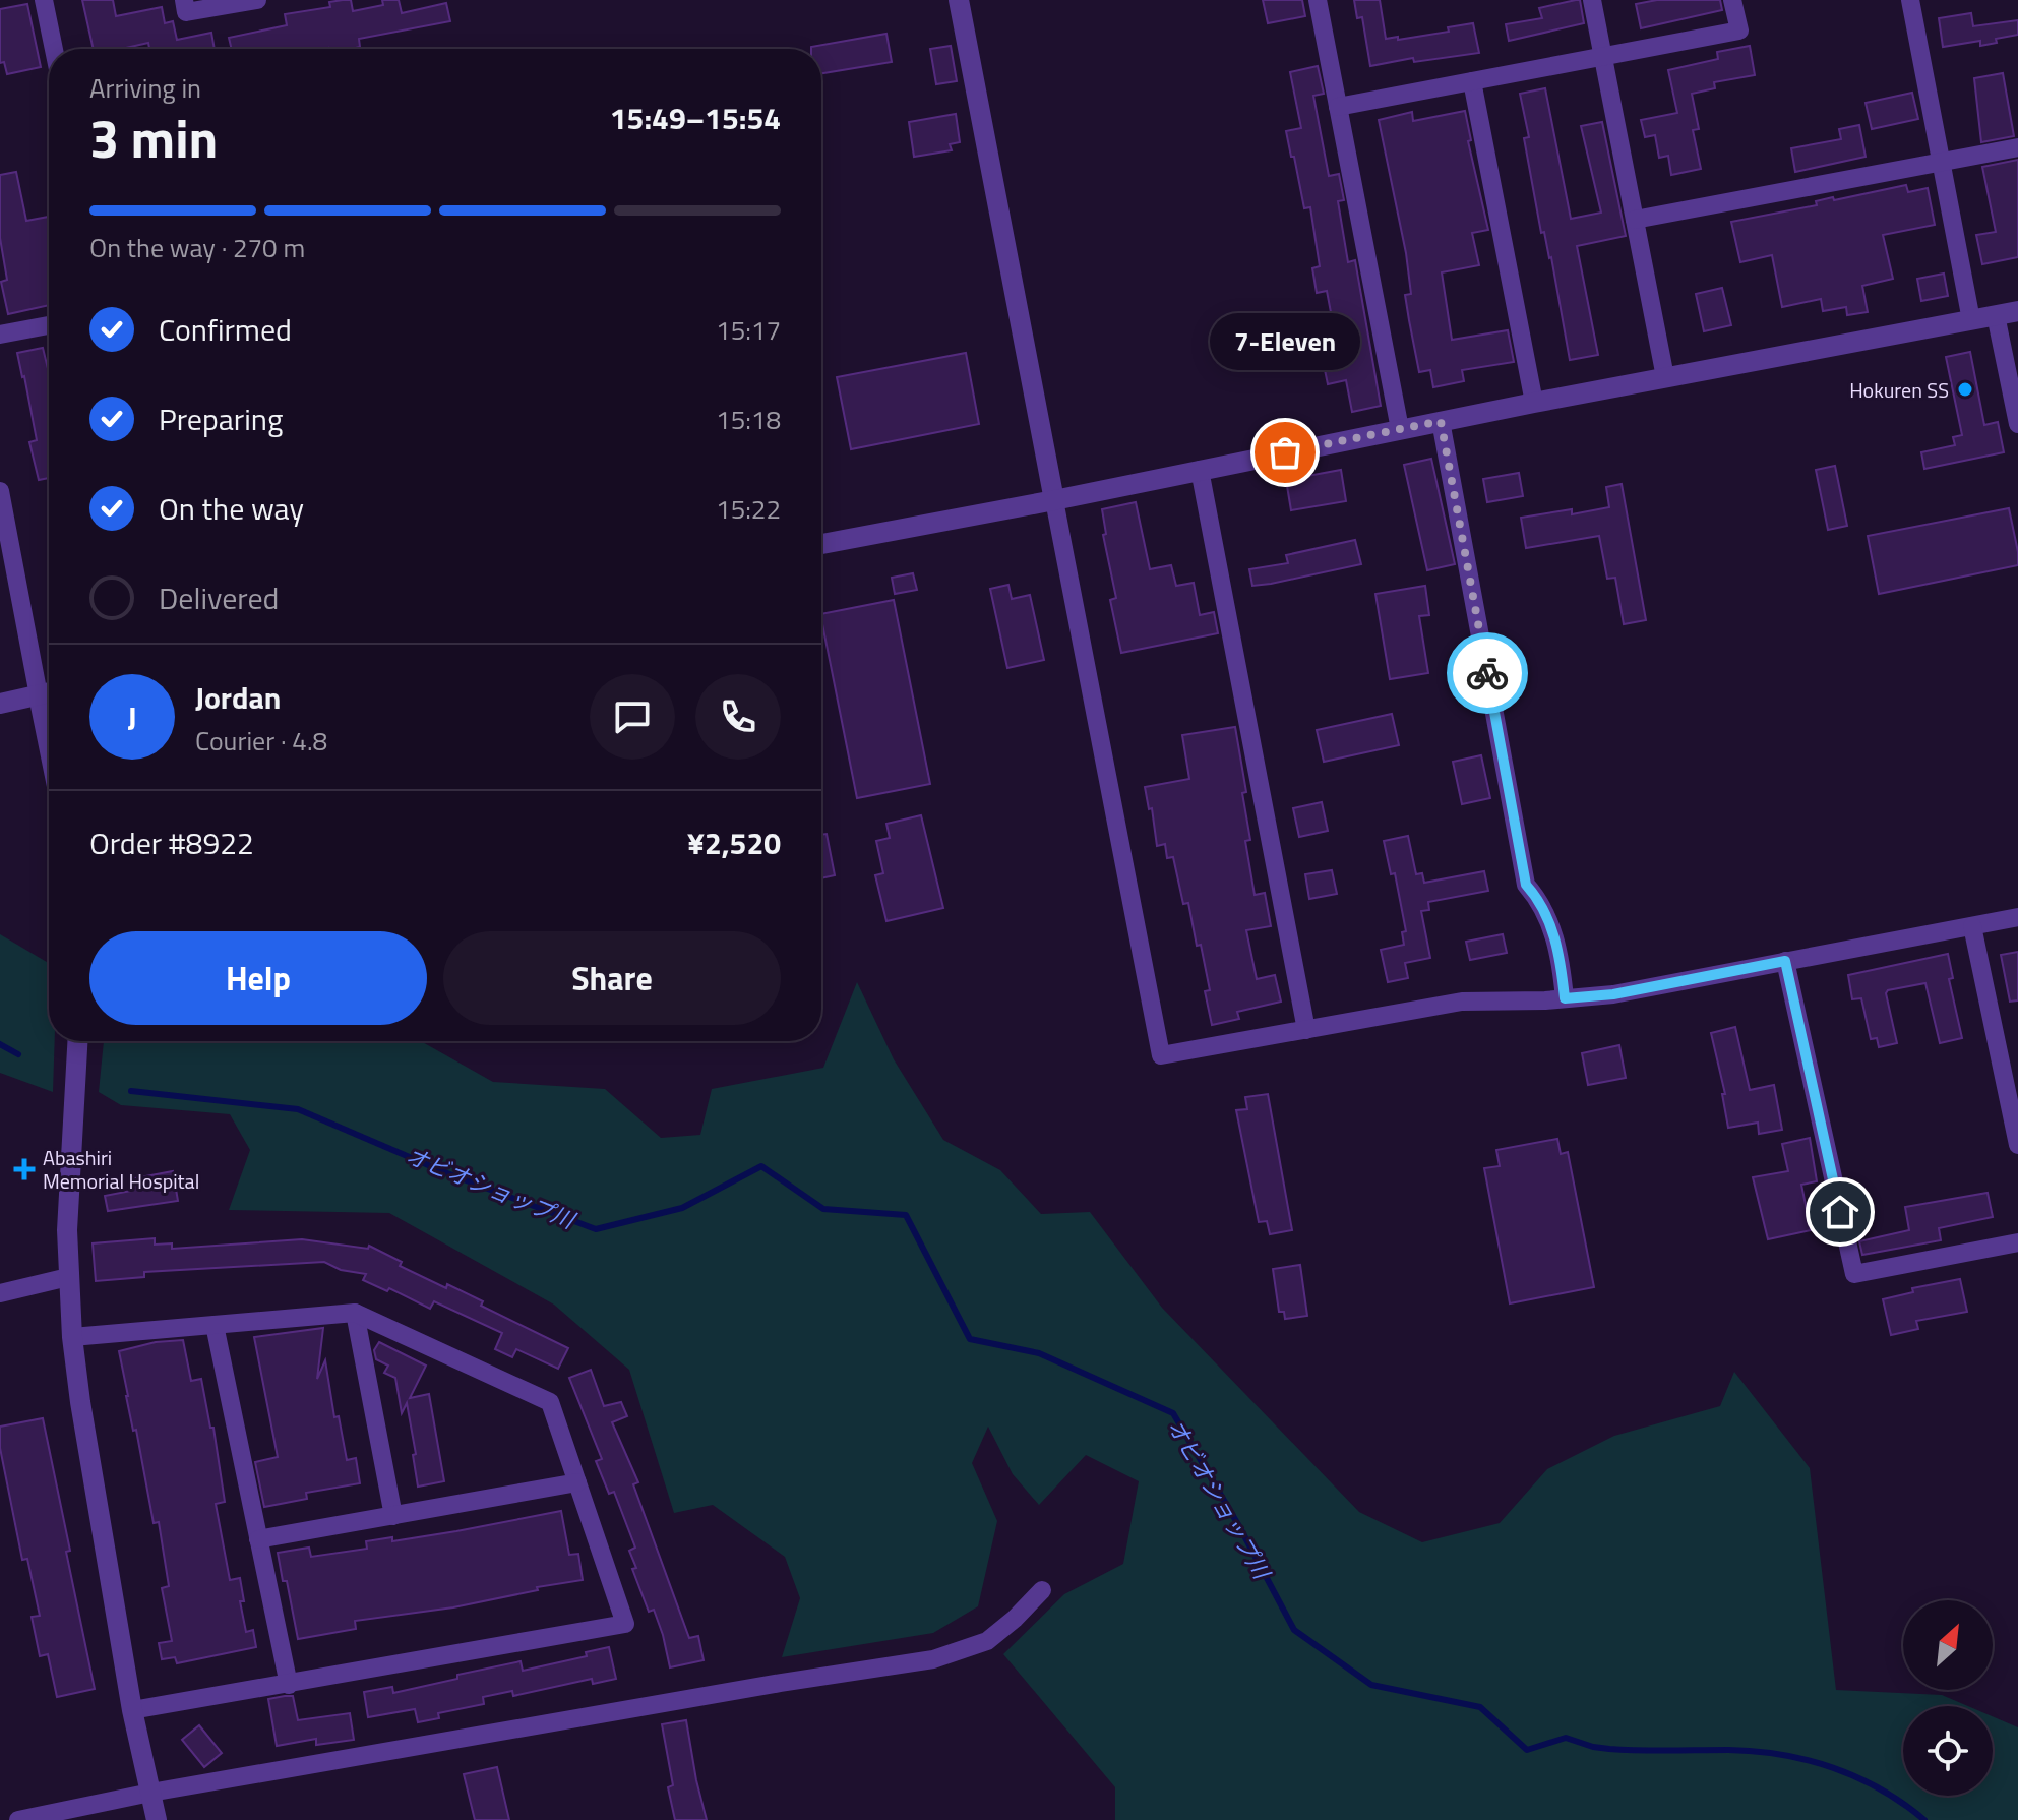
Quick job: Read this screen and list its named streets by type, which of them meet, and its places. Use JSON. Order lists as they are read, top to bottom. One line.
{"water":["オビオショップ川"],"places":{"other":["Hokuren SS","7-Eleven"],"health":["Abashiri Memorial Hospital"]},"north":"top right","page":{"heading":["3 min","Arriving in","15:49–15:54"],"panel":["Jordan","Courier · 4.8","Order #8922","¥2,520"],"bar":"On the way · 270 m","list":[["Confirmed","15:17"],["Preparing","15:18"],["On the way","15:22"],"Delivered"],"bubble":"7-Eleven","round":"J","buttons":["Help","Share"]}}
